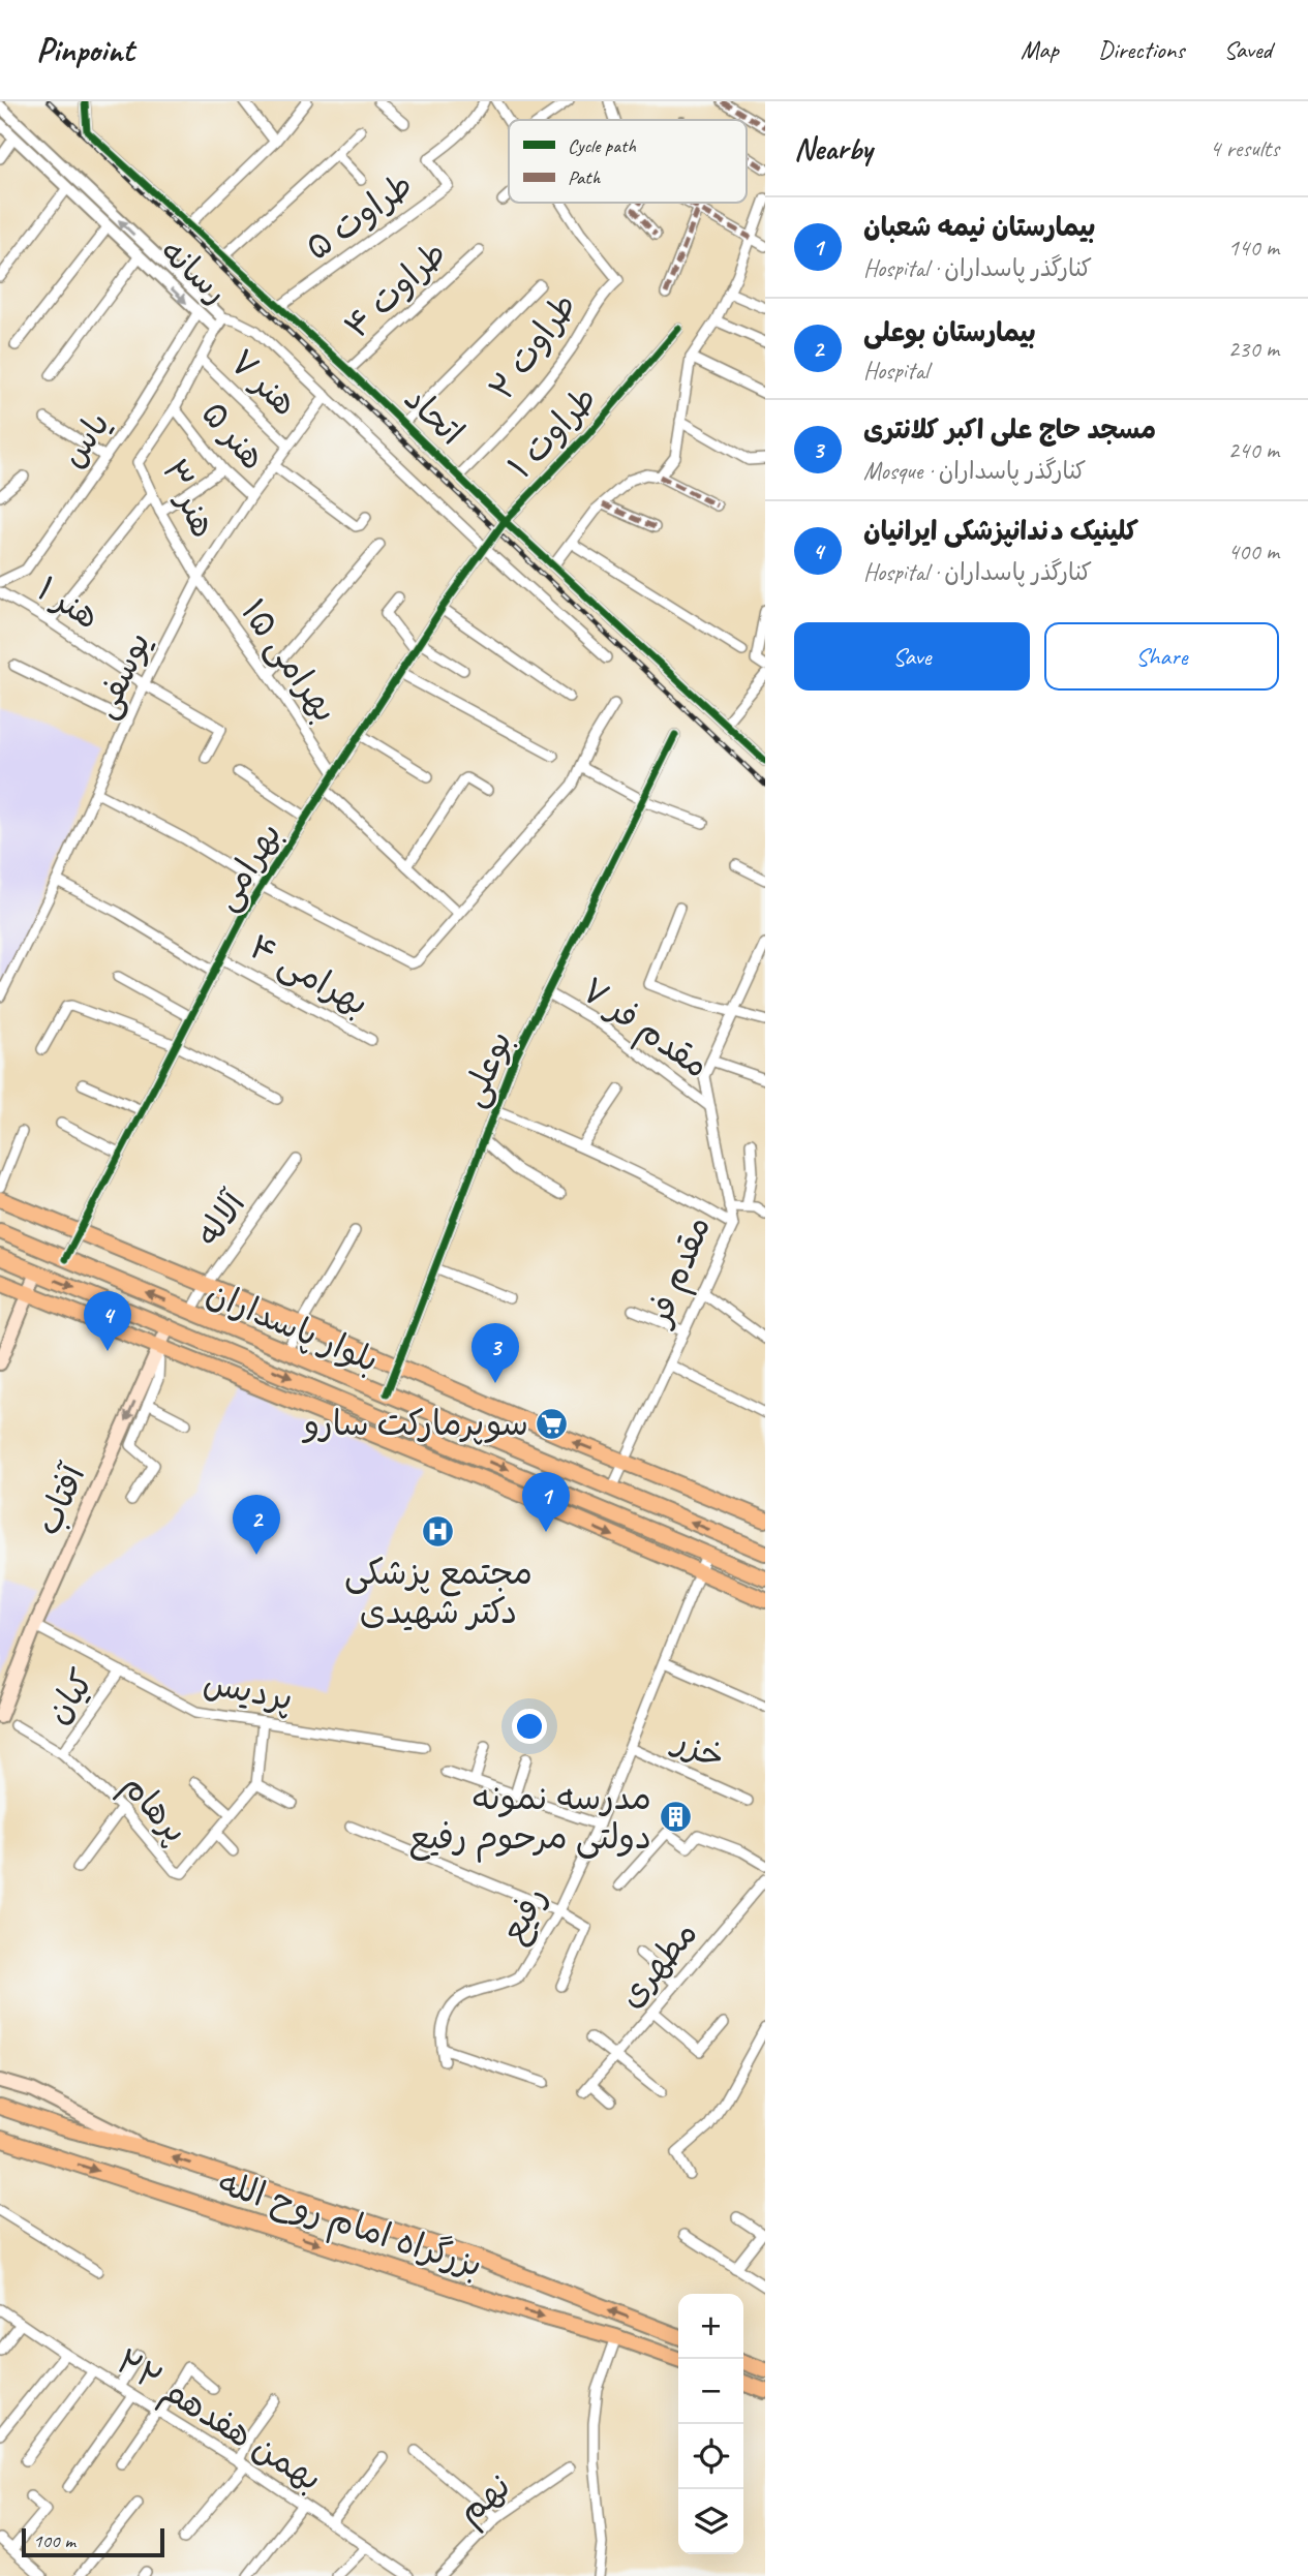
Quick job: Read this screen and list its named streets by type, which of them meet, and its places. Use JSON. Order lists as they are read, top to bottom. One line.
{"streets":{"main road":["بلوار پاسداران","آفتاب","بزرگراه امام روح الله"],"street":["طراوت ۵","رسانه","طراوت ۴","طراوت ۲","هنر ۷","اتحاد","طراوت ۱","هنر ۵","یاس","هنر ۳","هنر ۱","بهرامی ۱۵","یوسفی","بهرامی","بهرامی ۴","مقدم فر ۷","بوعلی","آلاله","مقدم فر","پردیس","کیان","خزر","پرهام","رفیع","مطهری","۲۲ بهمن هفدهم","نهم"]},"crossings":[["طراوت ۵","اتحاد"],["رسانه","یاس"],["رسانه","هنر ۳"],["طراوت ۴","اتحاد"],["طراوت ۲","اتحاد"],["هنر ۷","هنر ۳"],["هنر ۷","یوسفی"],["اتحاد","طراوت ۱"],["اتحاد","بهرامی"],["طراوت ۱","بهرامی"],["هنر ۵","هنر ۳"],["هنر ۵","یوسفی"],["هنر ۳","بهرامی ۱۵"],["هنر ۳","یوسفی"],["هنر ۱","یوسفی"],["بهرامی ۱۵","یوسفی"],["بهرامی ۱۵","بهرامی"],["بهرامی","بهرامی ۴"],["بهرامی","بلوار پاسداران"],["مقدم فر ۷","بوعلی"],["مقدم فر ۷","مقدم فر"],["بوعلی","بلوار پاسداران"],["آلاله","بلوار پاسداران"],["مقدم فر","بلوار پاسداران"],["بلوار پاسداران","آفتاب"],["بلوار پاسداران","رفیع"],["آفتاب","پردیس"],["پردیس","کیان"],["کیان","پرهام"],["خزر","رفیع"]],"one_way":["آفتاب"],"places":{"supermarket":["سوپرمارکت سارو"],"hospital":["مجتمع پزشکی دکتر شهیدی"],"building":["مدرسه نمونه دولتی مرحوم رفیع"]},"legend":["Cycle path","Path"],"scale_bar":"100 m","page":{"header":"Pinpoint","nav":["Map","Directions","Saved"],"heading":["Nearby","4 results"],"list":[{"mark":"1","name":"بیمارستان نیمه شعبان","note":"Hospital · کنارگذر پاسداران","value":"140 m"},{"mark":"2","name":"بیمارستان بوعلی","note":"Hospital","value":"230 m"},{"mark":"3","name":"مسجد حاج علی اکبر کلانتری","note":"Mosque · کنارگذر پاسداران","value":"240 m"},{"mark":"4","name":"کلینیک دندانپزشکی ایرانیان","note":"Hospital · کنارگذر پاسداران","value":"400 m"}],"buttons":["Save","Share"],"pins":["4","3","1","2"],"map_buttons":["+","−"],"scale":"100 m"}}
